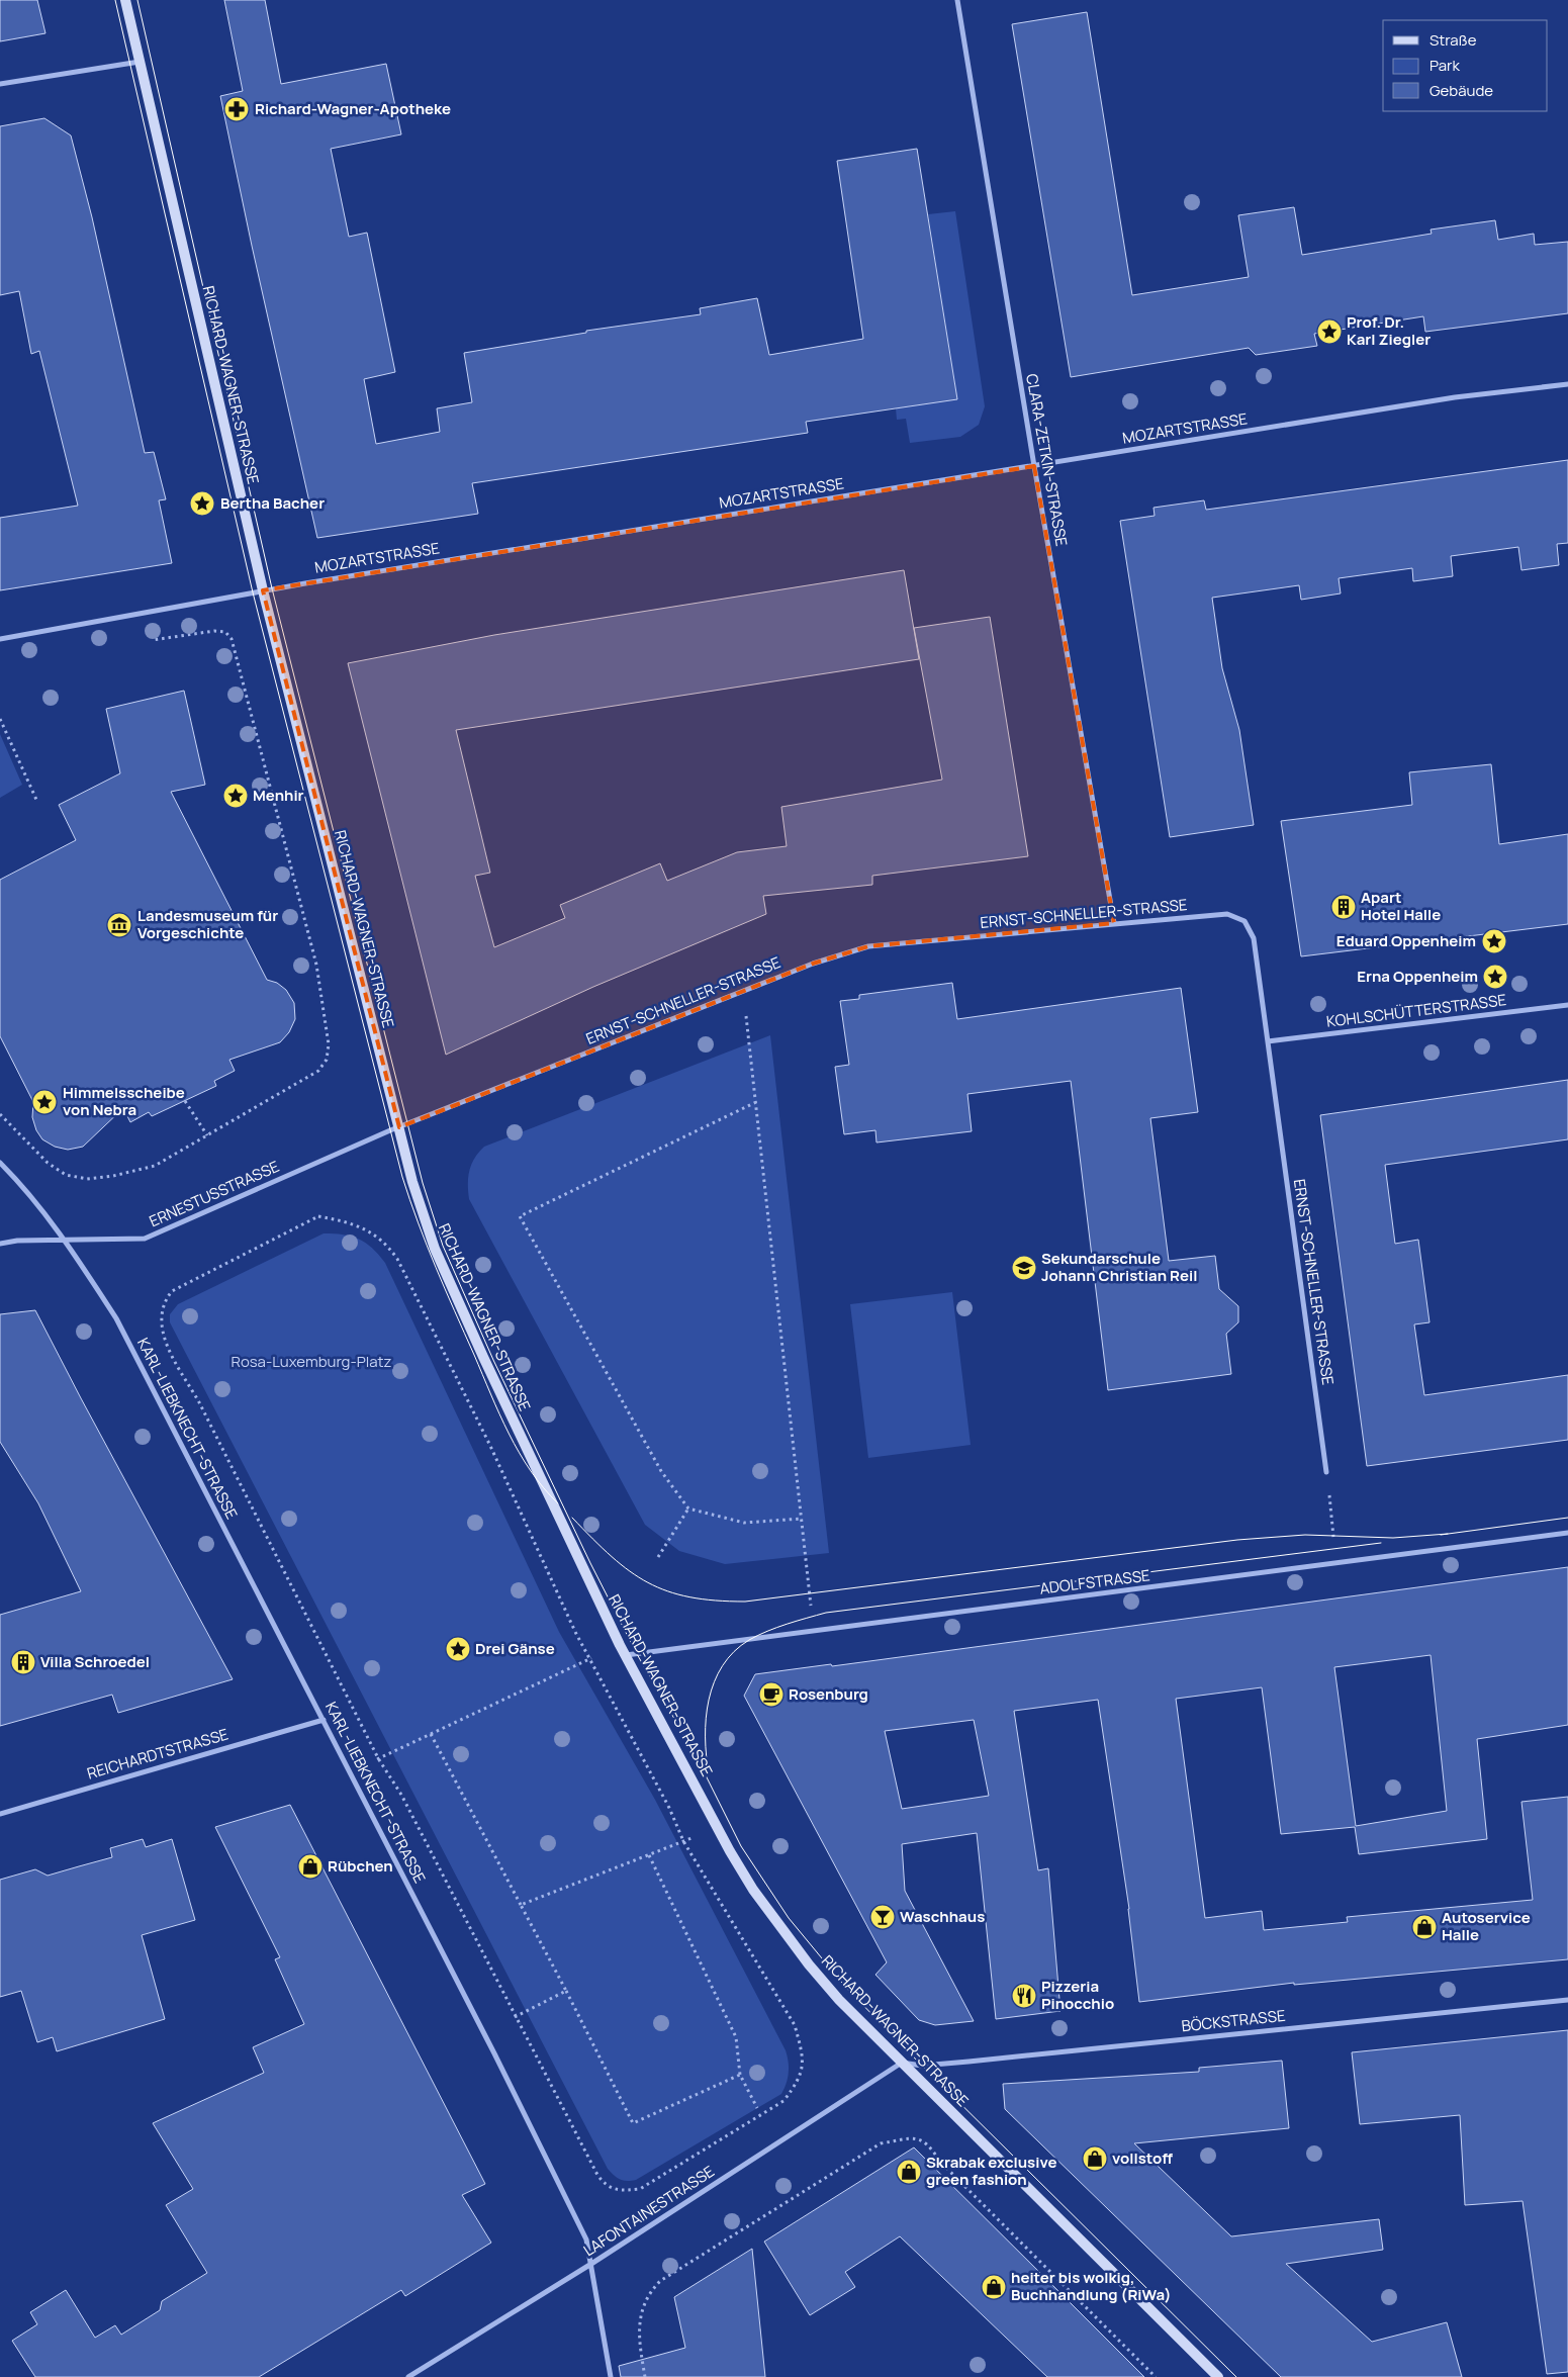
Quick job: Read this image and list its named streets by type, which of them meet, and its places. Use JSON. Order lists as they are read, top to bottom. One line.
{"streets":{"street":["RICHARD-WAGNER-STRASSE","MOZARTSTRASSE","CLARA-ZETKIN-STRASSE","ERNST-SCHNELLER-STRASSE","KOHLSCHÜTTERSTRASSE","ERNESTUSSTRASSE","KARL-LIEBKNECHT-STRASSE","ADOLFSTRASSE","REICHARDTSTRASSE","BÖCKSTRASSE","LAFONTAINESTRASSE"]},"crossings":[["RICHARD-WAGNER-STRASSE","MOZARTSTRASSE"],["RICHARD-WAGNER-STRASSE","ERNST-SCHNELLER-STRASSE"],["RICHARD-WAGNER-STRASSE","ERNESTUSSTRASSE"],["RICHARD-WAGNER-STRASSE","ADOLFSTRASSE"],["RICHARD-WAGNER-STRASSE","BÖCKSTRASSE"],["RICHARD-WAGNER-STRASSE","LAFONTAINESTRASSE"],["MOZARTSTRASSE","CLARA-ZETKIN-STRASSE"],["CLARA-ZETKIN-STRASSE","ERNST-SCHNELLER-STRASSE"],["ERNST-SCHNELLER-STRASSE","KOHLSCHÜTTERSTRASSE"],["ERNST-SCHNELLER-STRASSE","ERNESTUSSTRASSE"],["ERNESTUSSTRASSE","KARL-LIEBKNECHT-STRASSE"],["KARL-LIEBKNECHT-STRASSE","REICHARDTSTRASSE"],["KARL-LIEBKNECHT-STRASSE","LAFONTAINESTRASSE"],["BÖCKSTRASSE","LAFONTAINESTRASSE"]],"parks":["Rosa-Luxemburg-Platz"],"places":{"pharmacy":["Richard-Wagner-Apotheke"],"place":["Prof. Dr. Karl Ziegler","Bertha Bacher","Menhir","Eduard Oppenheim","Erna Oppenheim","Himmelsscheibe von Nebra","Drei Gänse"],"building":["Apart Hotel Halle","Villa Schroedel"],"museum":["Landesmuseum für Vorgeschichte"],"school or university":["Sekundarschule Johann Christian Reil"],"cafe":["Rosenburg"],"shop":["Rübchen","Autoservice Halle","vollstoff","Skrabak exclusive green fashion","heiter bis wolkig, Buchhandlung (RiWa)"],"bar":["Waschhaus"],"restaurant":["Pizzeria Pinocchio"]},"legend":["Straße","Park","Gebäude"]}
